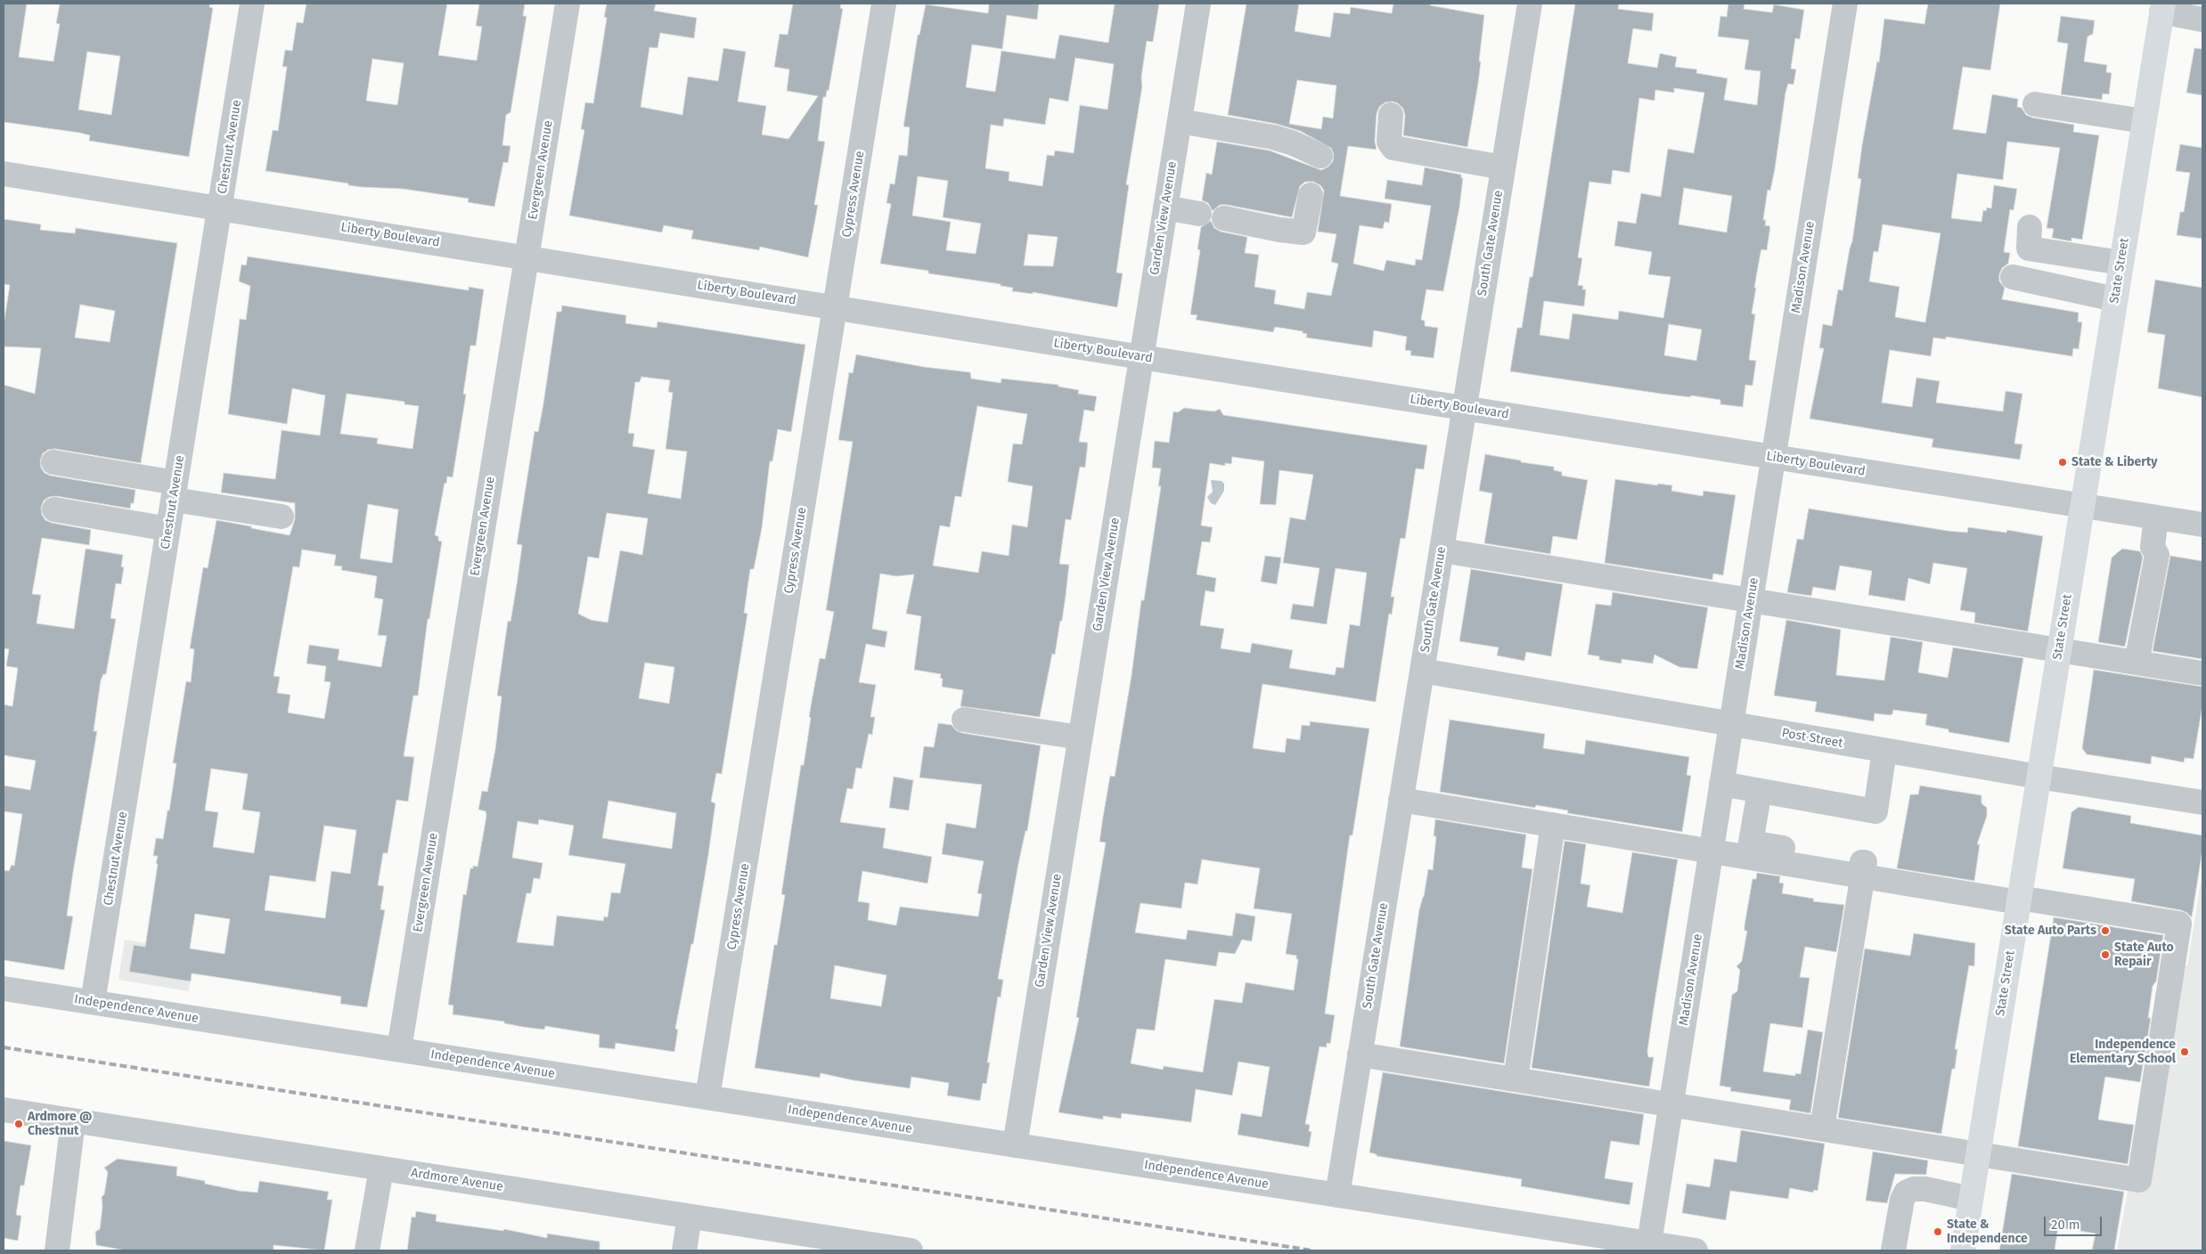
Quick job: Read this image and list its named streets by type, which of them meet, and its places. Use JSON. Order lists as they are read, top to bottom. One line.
{"streets":{"main road":["State Street"],"street":["Chestnut Avenue","Evergreen Avenue","Cypress Avenue","Garden View Avenue","Liberty Boulevard","South Gate Avenue","Madison Avenue","Post Street","Independence Avenue","Ardmore Avenue"]},"crossings":[["Chestnut Avenue","Liberty Boulevard"],["Chestnut Avenue","Independence Avenue"],["Evergreen Avenue","Liberty Boulevard"],["Evergreen Avenue","Independence Avenue"],["Cypress Avenue","Liberty Boulevard"],["Cypress Avenue","Independence Avenue"],["Garden View Avenue","Liberty Boulevard"],["Garden View Avenue","Independence Avenue"],["Liberty Boulevard","South Gate Avenue"],["Liberty Boulevard","Madison Avenue"],["Liberty Boulevard","State Street"],["South Gate Avenue","Post Street"],["South Gate Avenue","Independence Avenue"],["Madison Avenue","Post Street"],["Madison Avenue","Independence Avenue"],["State Street","Post Street"]],"places":["State & Liberty","State Auto Parts","State Auto Repair","Independence Elementary School","Ardmore @ Chestnut","State & Independence"],"scale_bar":"20 m"}
